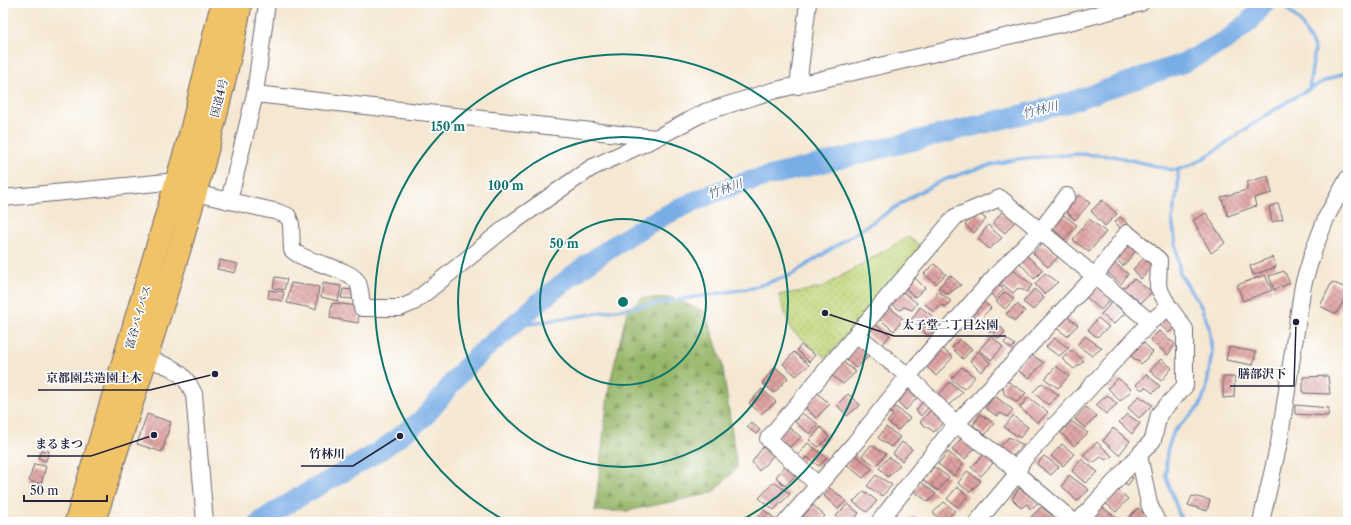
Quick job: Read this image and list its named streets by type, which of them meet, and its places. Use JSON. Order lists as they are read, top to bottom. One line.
{"streets":{"highway":["国道4号","富谷バイパス"]},"crossings":[["国道4号","富谷バイパス"]],"water":["竹林川"],"places":["太子堂二丁目公園","膳部沢下","京都園芸造園土木","まるまつ","竹林川"],"scale_bar":"50 m","rings":["150 m","100 m","50 m"]}
